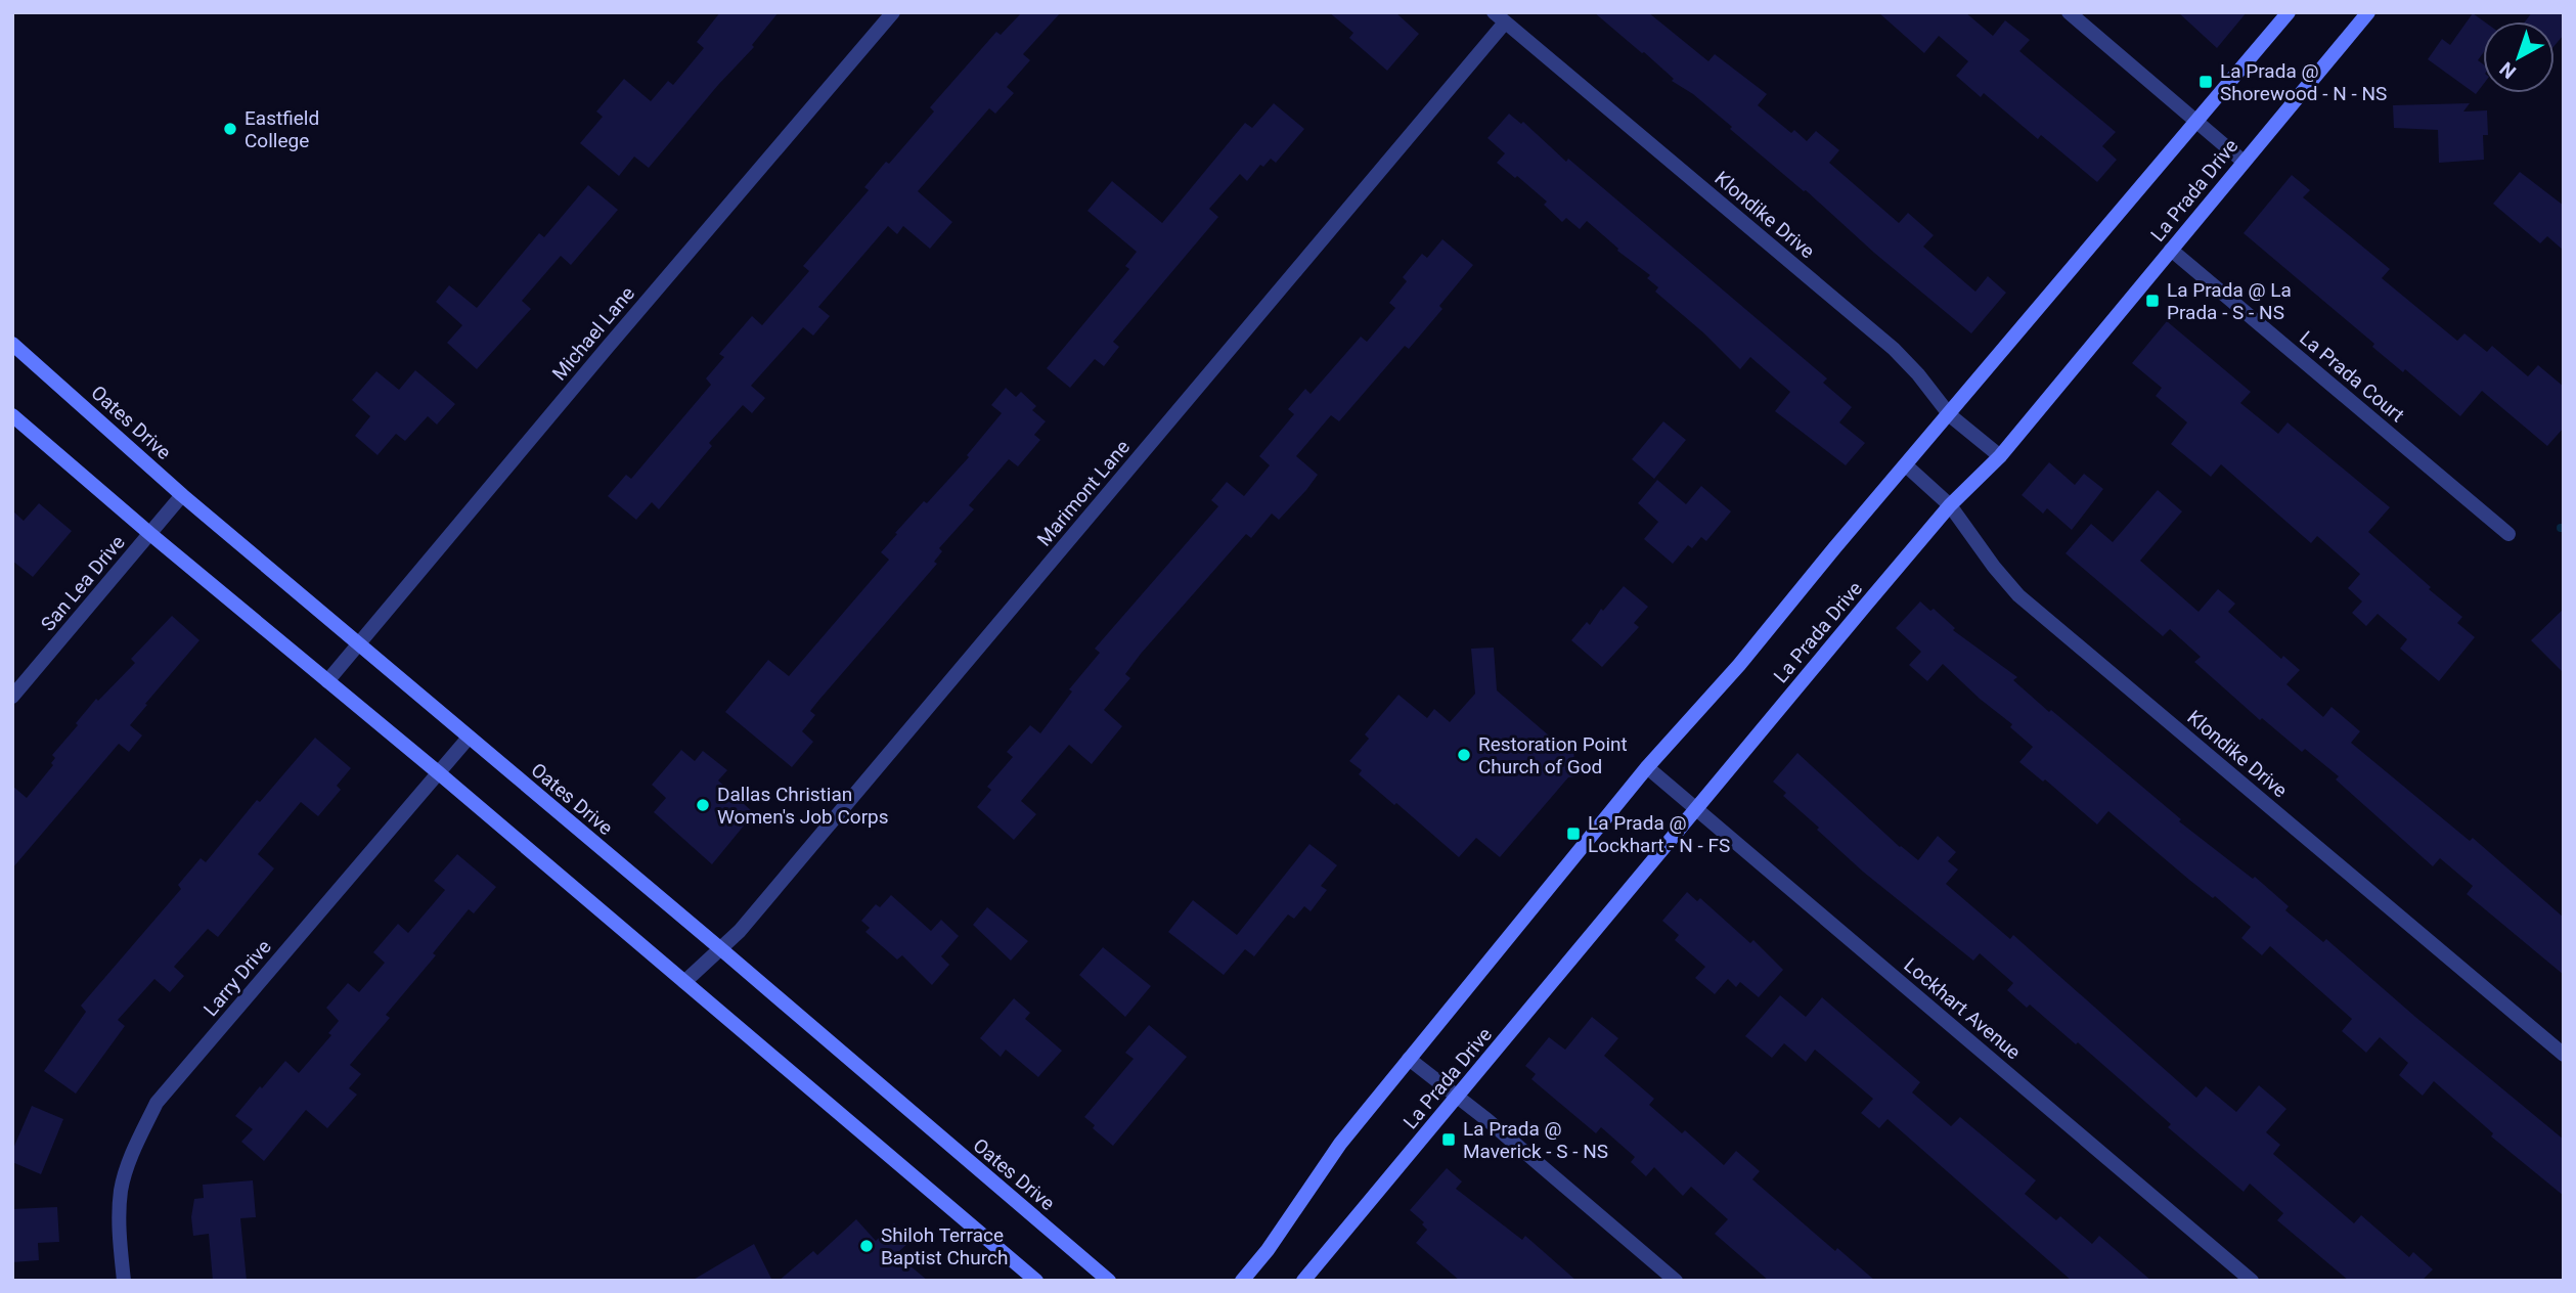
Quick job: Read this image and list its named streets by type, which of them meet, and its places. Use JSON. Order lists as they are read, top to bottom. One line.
{"streets":{"main road":["La Prada Drive","Oates Drive"],"street":["Klondike Drive","Michael Lane","La Prada Court","Marimont Lane","San Lea Drive","Larry Drive","Lockhart Avenue"]},"crossings":[["La Prada Drive","Klondike Drive"],["La Prada Drive","La Prada Court"],["La Prada Drive","Lockhart Avenue"],["Klondike Drive","Marimont Lane"],["Michael Lane","Oates Drive"],["Oates Drive","Marimont Lane"],["Oates Drive","San Lea Drive"],["Oates Drive","Larry Drive"]],"places":{"transit":["La Prada @ Shorewood - N - NS","La Prada @ La Prada - S - NS","La Prada @ Lockhart - N - FS","La Prada @ Maverick - S - NS"],"other":["Eastfield College","Restoration Point Church of God","Dallas Christian Women's Job Corps","Shiloh Terrace Baptist Church"]},"north":"bottom left"}
